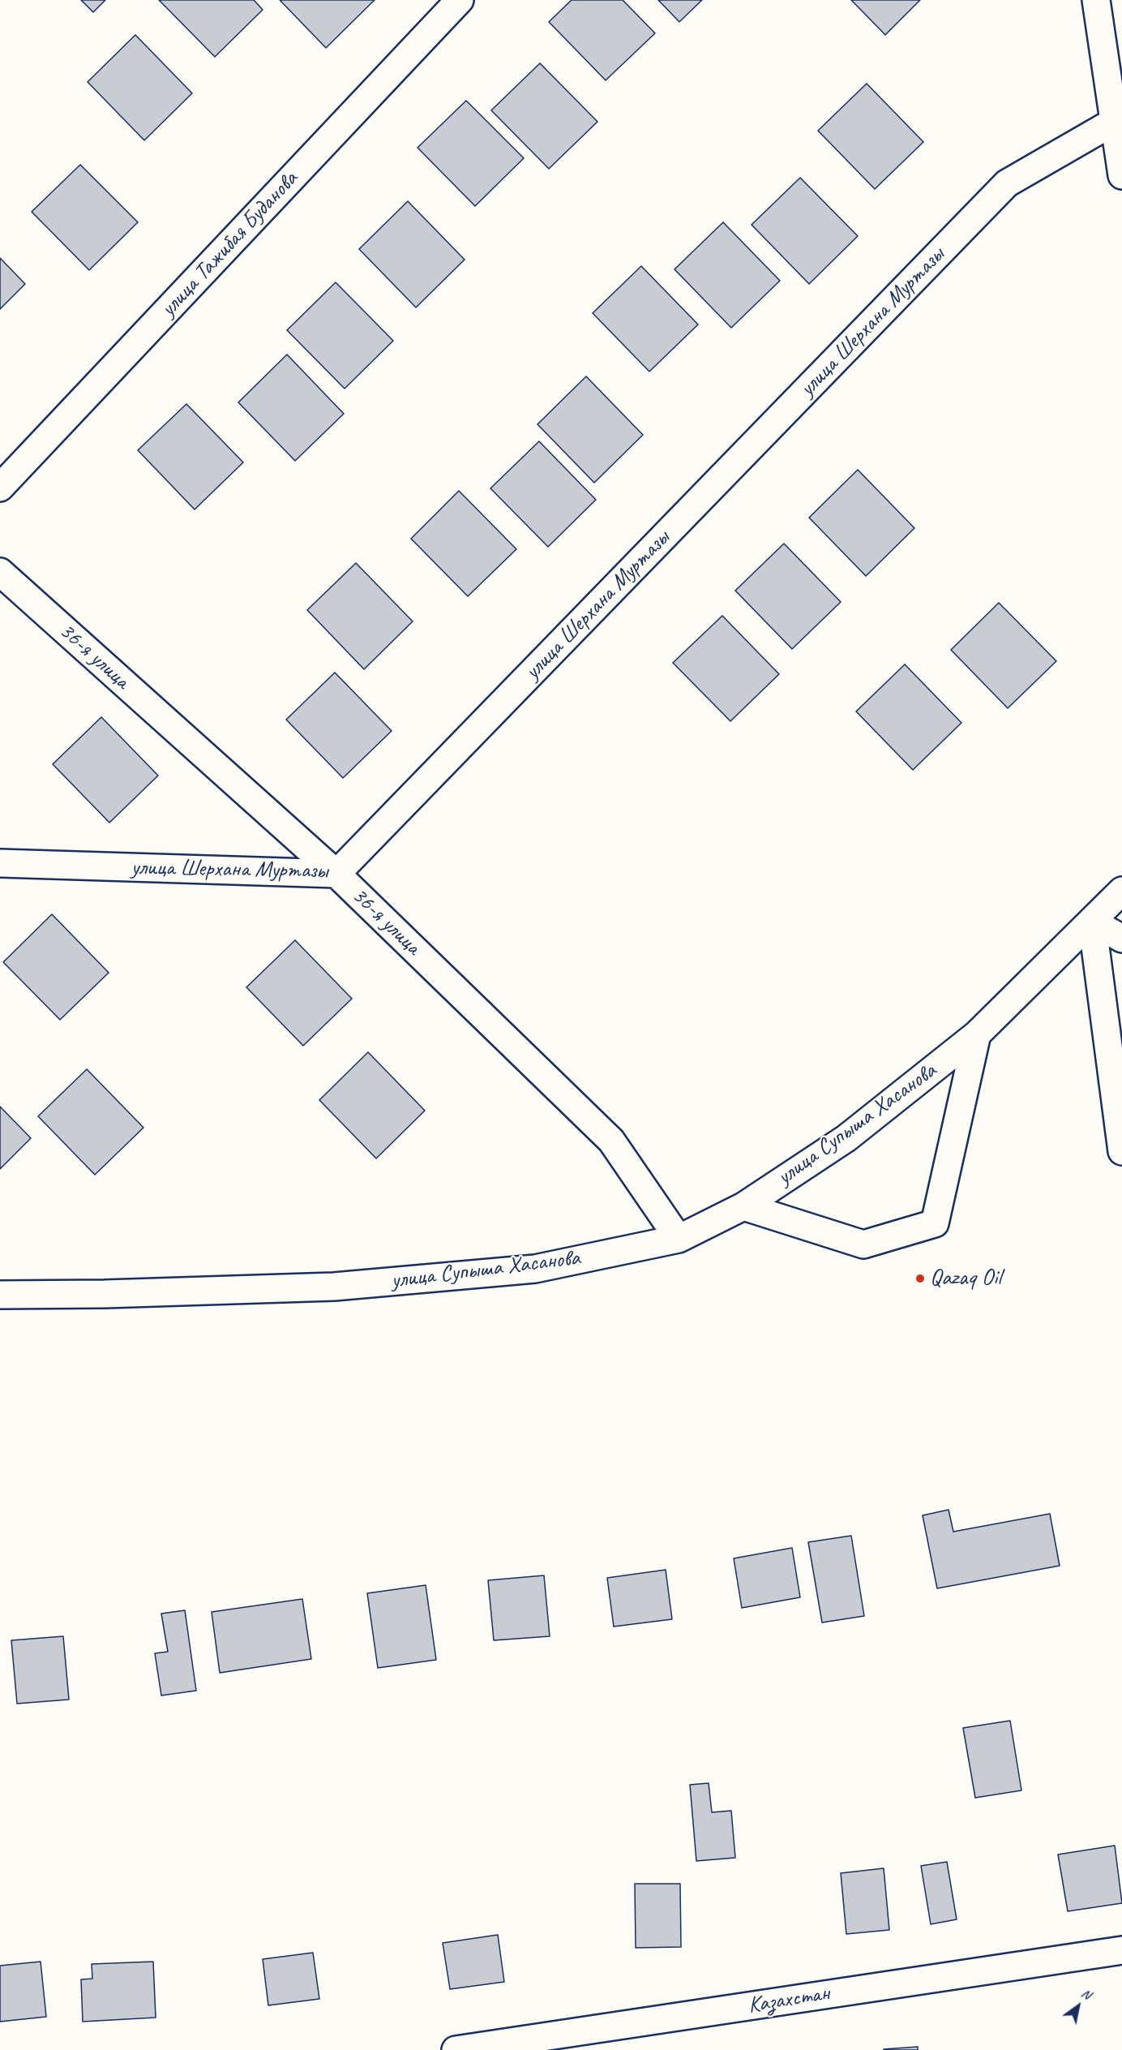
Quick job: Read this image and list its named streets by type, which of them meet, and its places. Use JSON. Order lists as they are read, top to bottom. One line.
{"streets":{"street":["улица Тажибая Буданова","улица Шерхана Муртазы","36-я улица","улица Супыша Хасанова","Казахстан"]},"crossings":[["улица Шерхана Муртазы","36-я улица"],["36-я улица","улица Супыша Хасанова"]],"places":["Qazaq Oil"],"north":"top right"}
